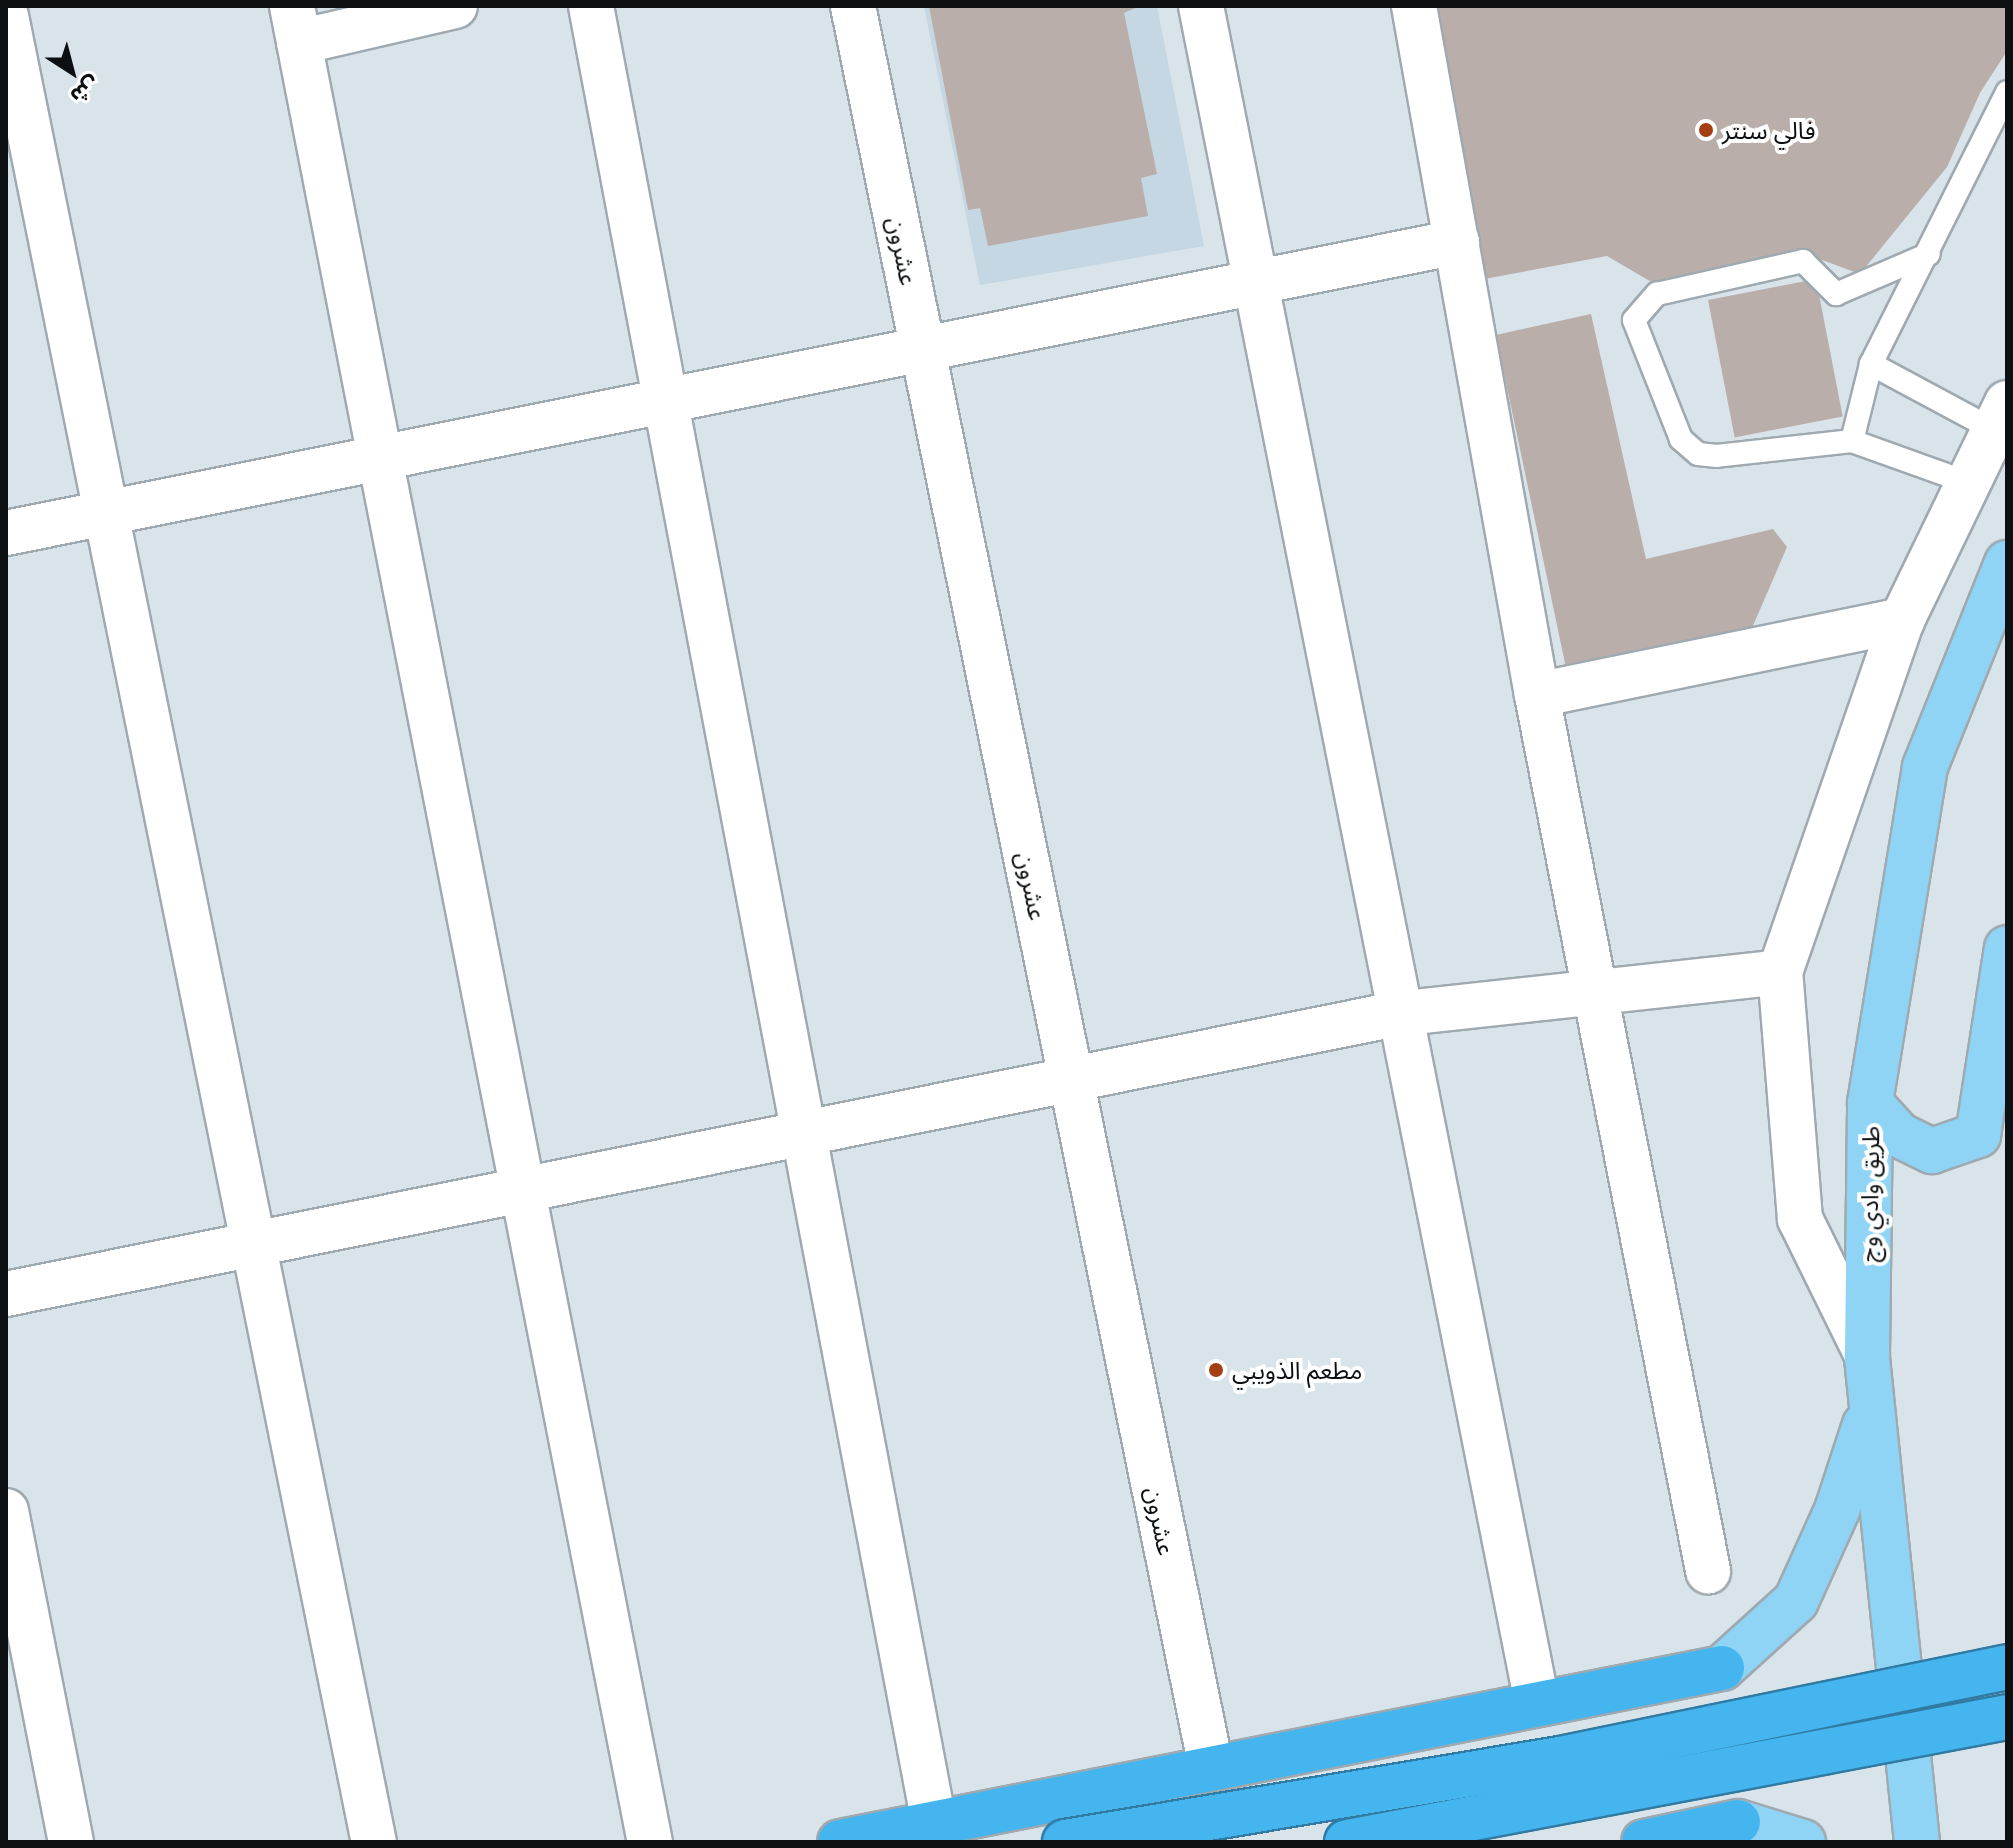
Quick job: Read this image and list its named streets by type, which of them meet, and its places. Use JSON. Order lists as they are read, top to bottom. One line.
{"streets":{"main road":["طريق وادي وج"],"street":["عشرون"]},"places":["فالي سنتر","مطعم الذويبي"],"north":"bottom right"}
